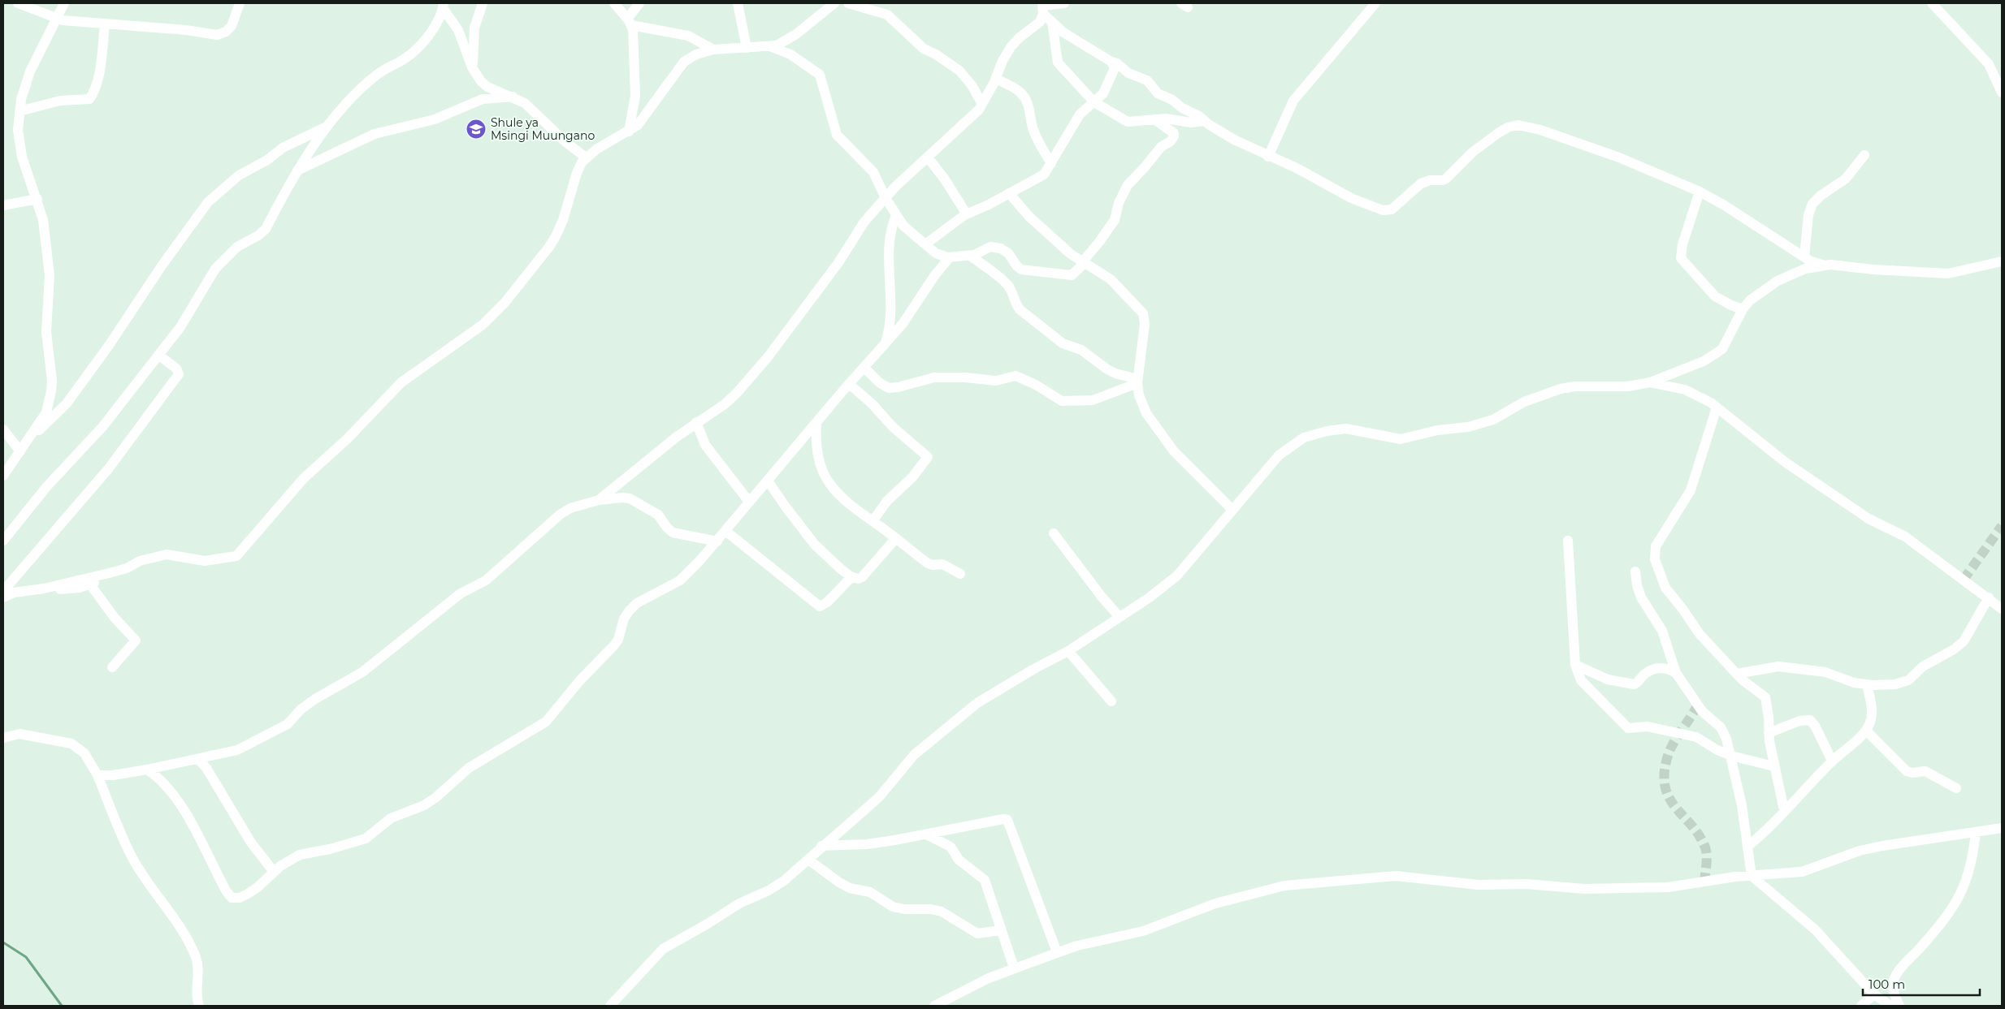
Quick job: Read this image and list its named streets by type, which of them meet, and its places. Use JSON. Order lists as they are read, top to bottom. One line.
{"places":{"school or university":["Shule ya Msingi Muungano"]},"scale_bar":"100 m"}
